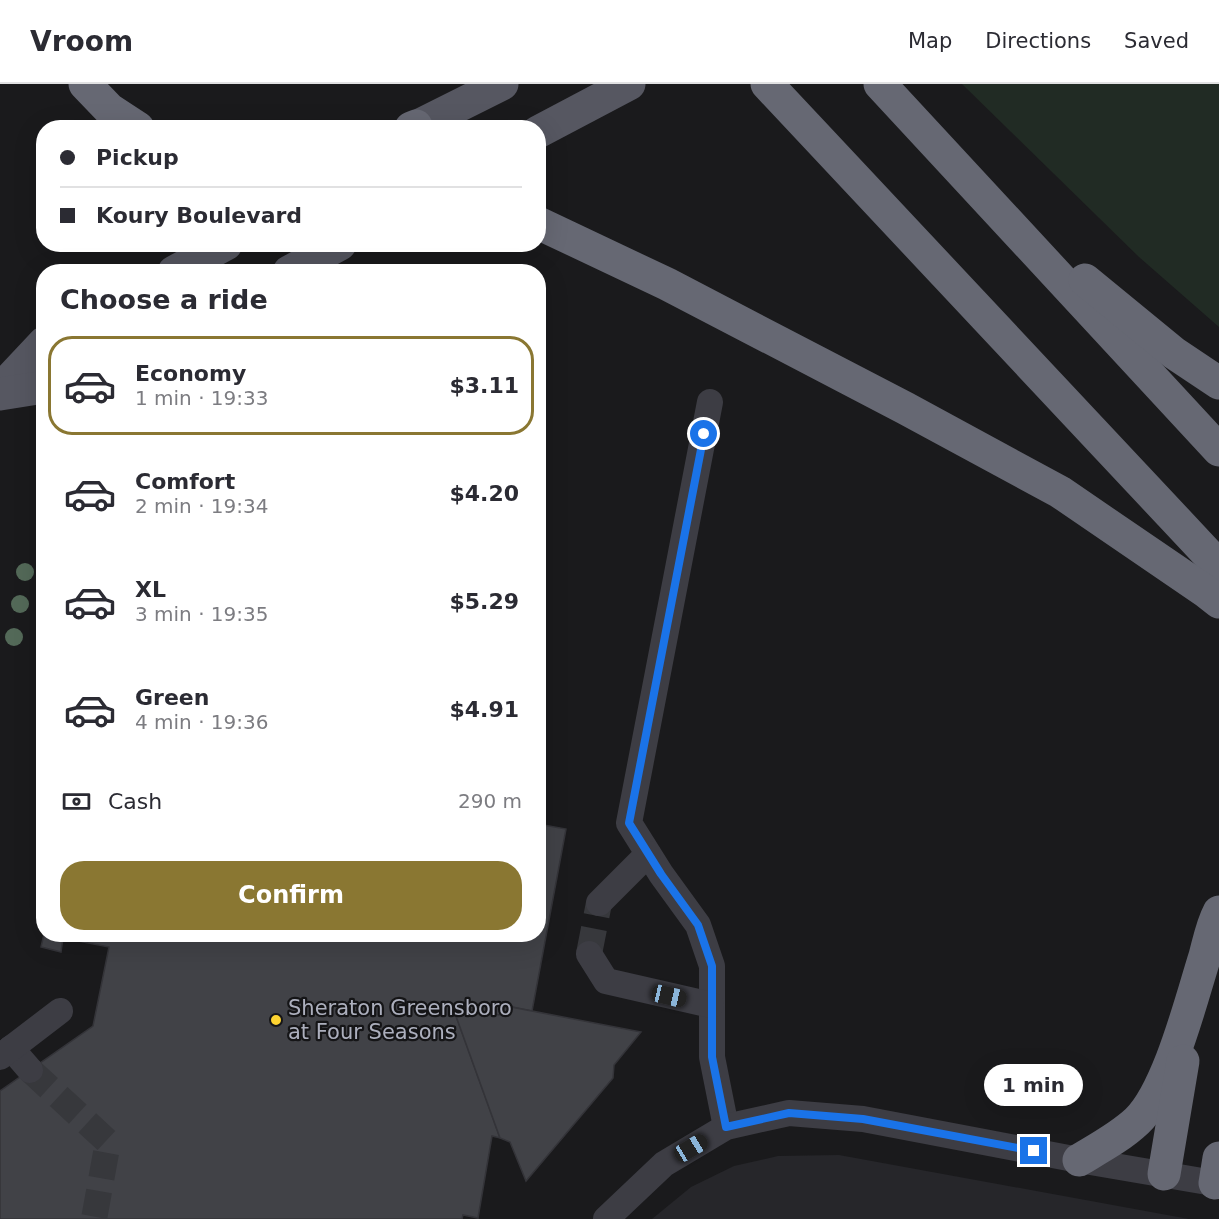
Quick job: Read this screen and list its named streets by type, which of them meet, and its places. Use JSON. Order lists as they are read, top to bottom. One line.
{"places":["Sheraton Greensboro at Four Seasons"],"page":{"header":"Vroom","nav":["Map","Directions","Saved"],"banner":["Pickup","Koury Boulevard"],"heading":"Choose a ride","list":[{"name":"Economy","note":"1 min · 19:33","value":"$3.11"},{"name":"Comfort","note":"2 min · 19:34","value":"$4.20"},{"name":"XL","note":"3 min · 19:35","value":"$5.29"},{"name":"Green","note":"4 min · 19:36","value":"$4.91"}],"pay":["Cash","290 m"],"buttons":"Confirm","bubble":"1 min"}}
